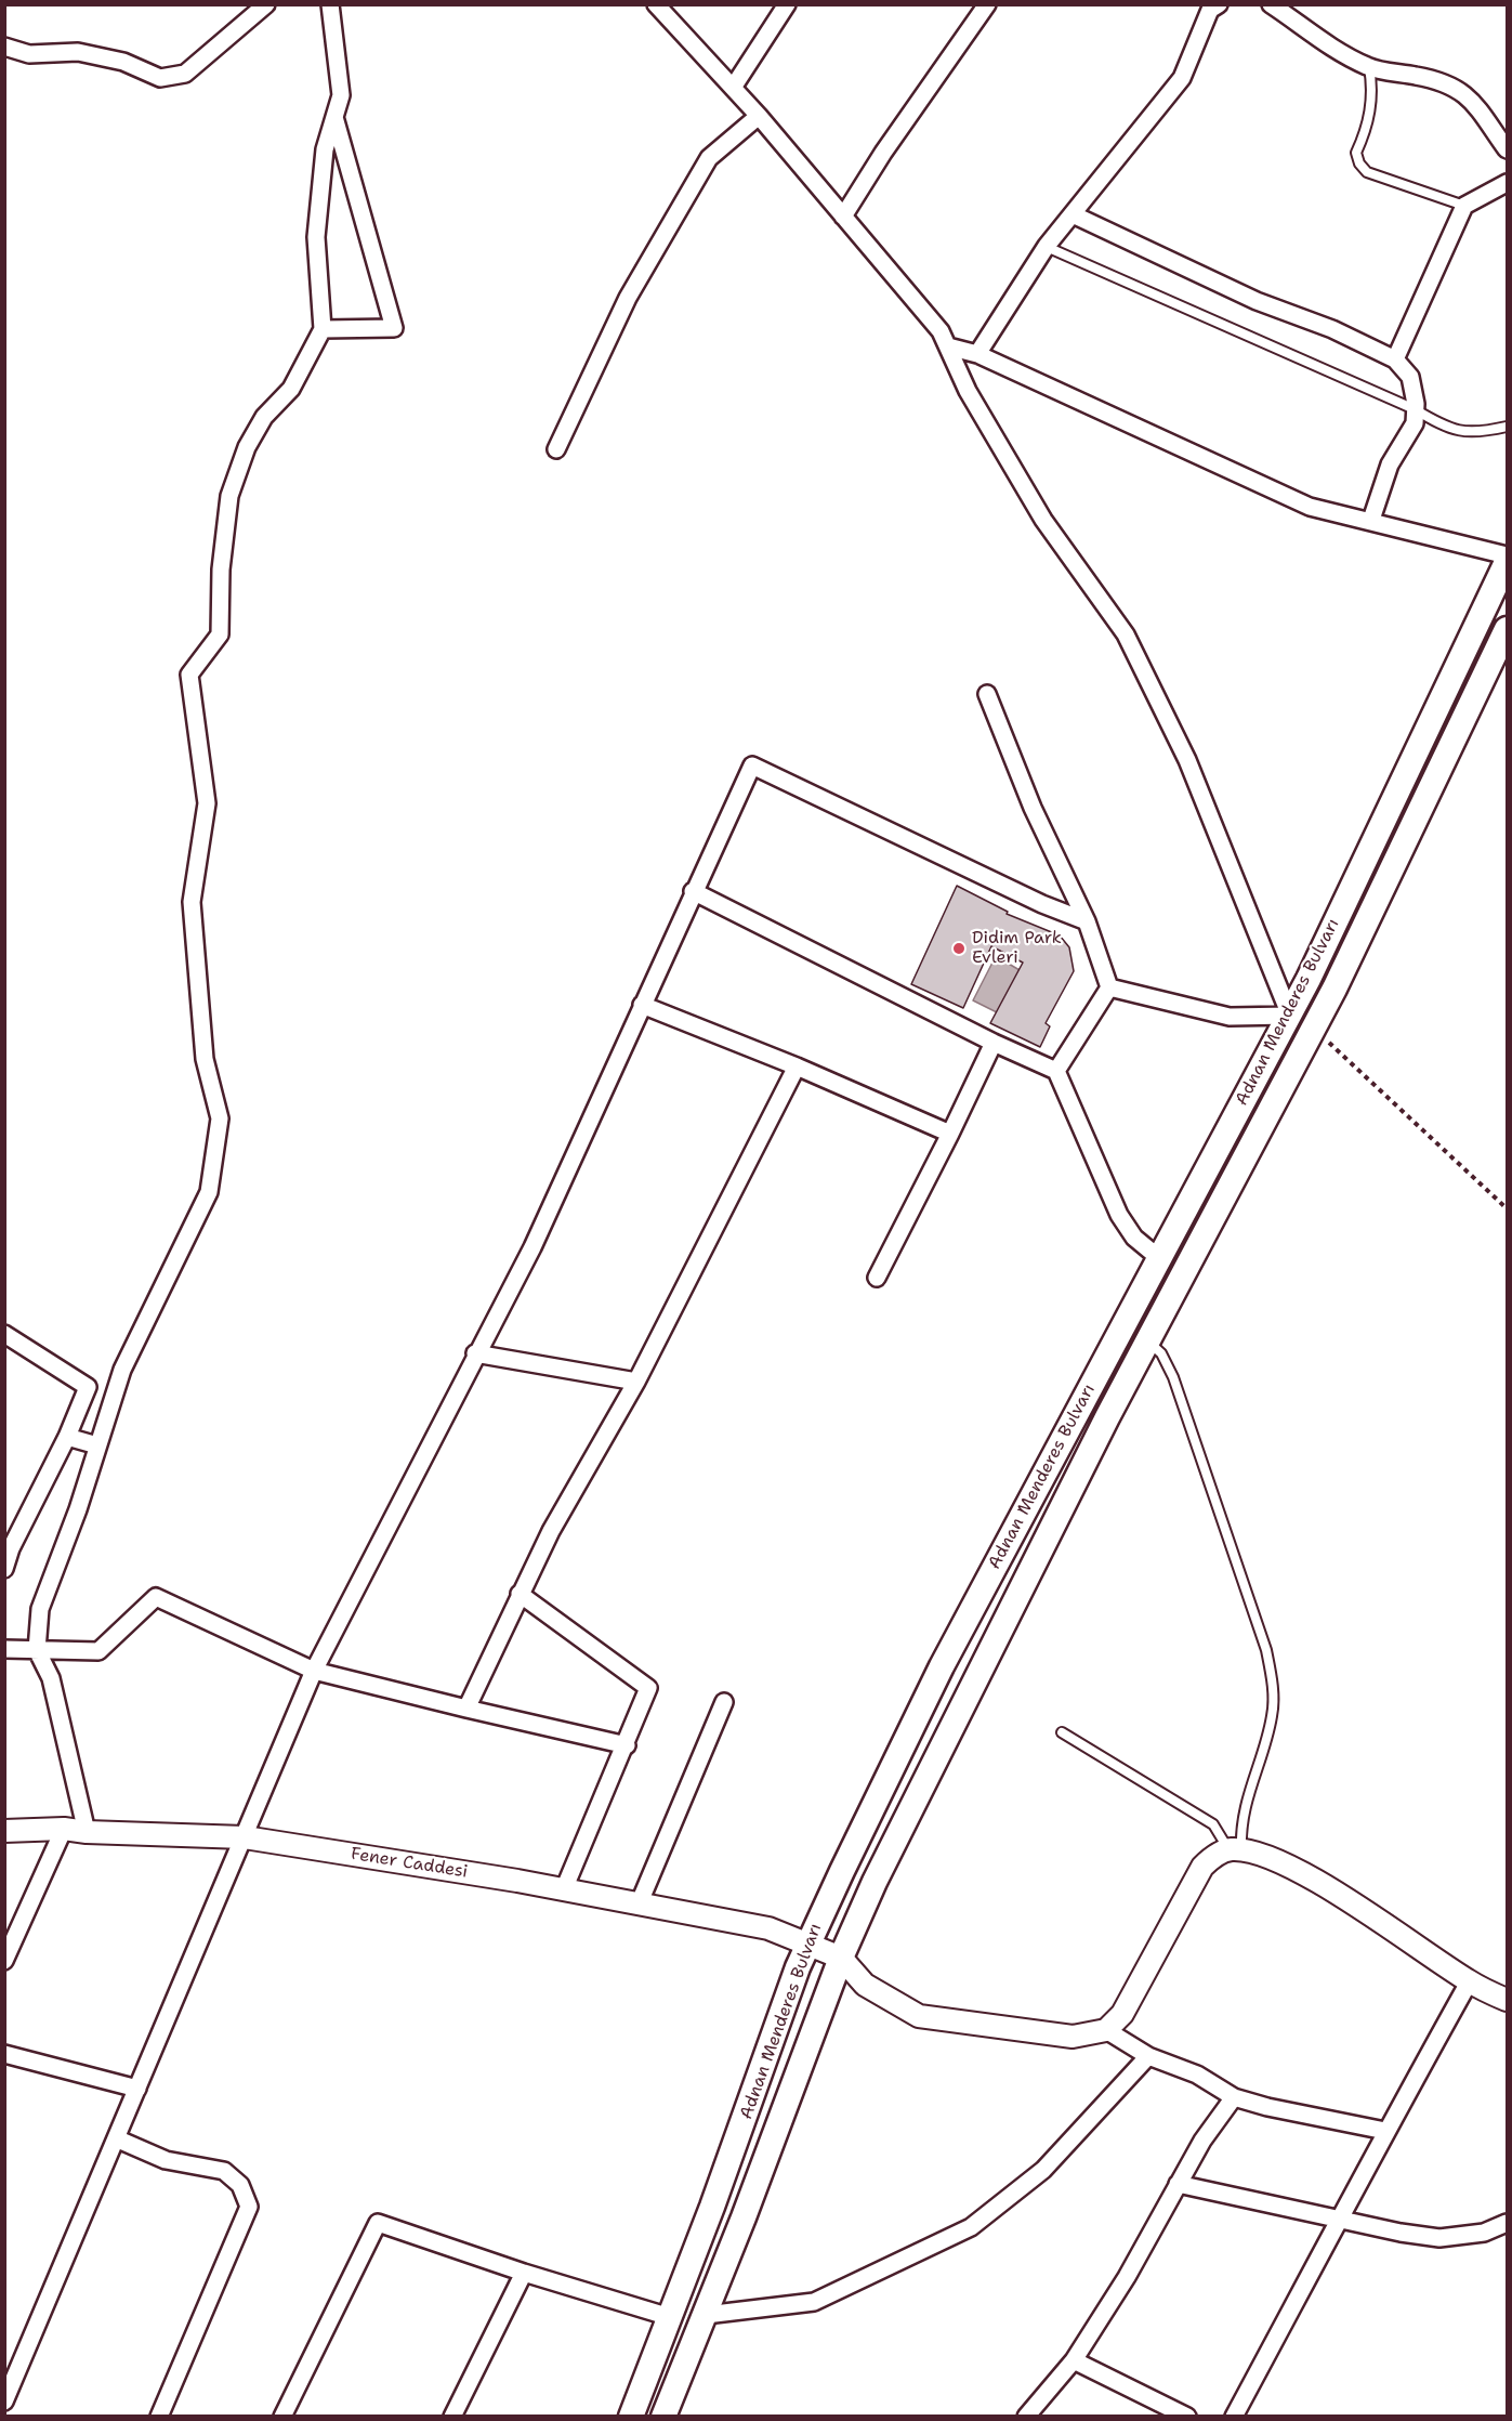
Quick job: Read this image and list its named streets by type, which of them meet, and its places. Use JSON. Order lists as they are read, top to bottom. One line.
{"streets":{"main road":["Adnan Menderes Bulvarı"],"street":["Fener Caddesi"]},"crossings":[["Adnan Menderes Bulvarı","Fener Caddesi"]],"places":["Didim Park Evleri"]}
